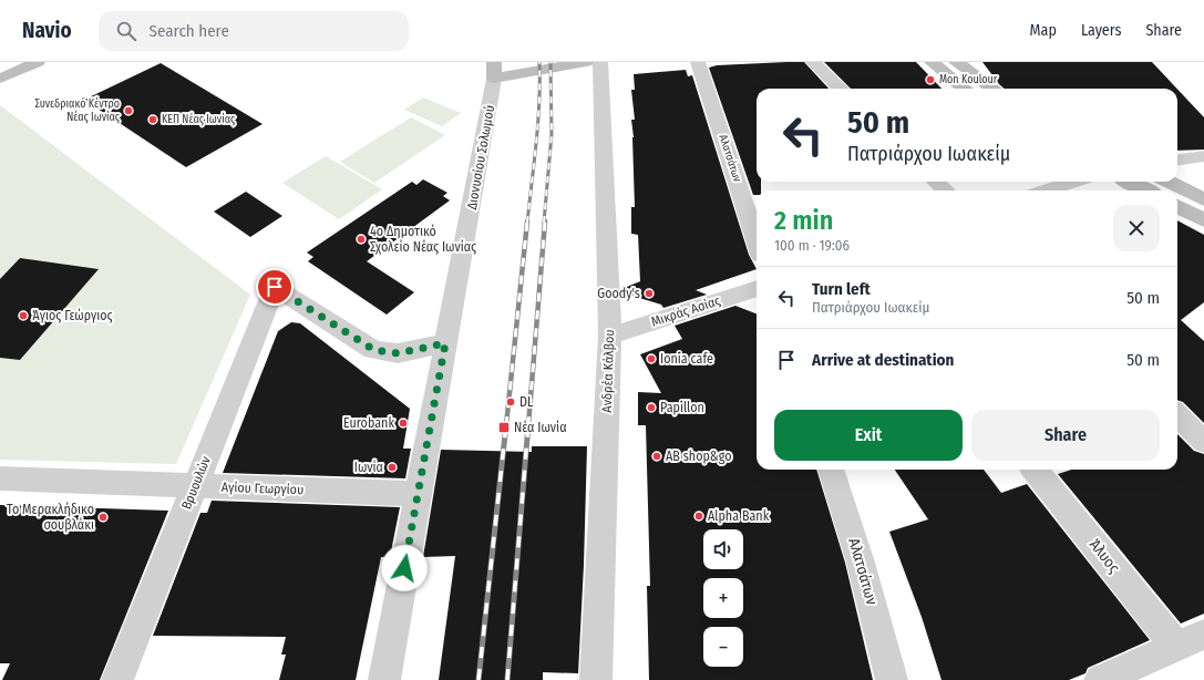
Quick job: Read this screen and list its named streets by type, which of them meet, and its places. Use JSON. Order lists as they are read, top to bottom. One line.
{"streets":{"street":["Διονυσίου Σολωμού","Αλατσάτων","Μικράς Ασίας","Ανδρέα Κάλβου","Βρυουλών","Αγίου Γεωργίου","Άλυος"]},"crossings":[["Διονυσίου Σολωμού","Βρυουλών"],["Διονυσίου Σολωμού","Αγίου Γεωργίου"],["Μικράς Ασίας","Ανδρέα Κάλβου"],["Βρυουλών","Αγίου Γεωργίου"]],"places":{"other":["Mon Koulour","Συνεδριακό Κέντρο Νέας Ιωνίας","ΚΕΠ Νέας Ιωνίας","4ο Δημοτικό Σχολείο Νέας Ιωνίας","Goody's","Άγιος Γεώργιος","Ionia cafe","DL","Papillon","Eurobank","ΑΒ shop&go","Ιωνία","Alpha Bank","Το Μερακλήδικο σουβλάκι"],"transit":["Νέα Ιωνία"]},"page":{"header":"Navio","search":"Search here","nav":["Map","Layers","Share"],"turn":["50 m","Πατριάρχου Ιωακείμ"],"heading":["2 min","100 m · 19:06"],"list":[{"name":"Turn left","note":"Πατριάρχου Ιωακείμ","value":"50 m"},{"name":"Arrive at destination","value":"50 m"}],"buttons":["Exit","Share"],"map_buttons":["+","−"]}}
